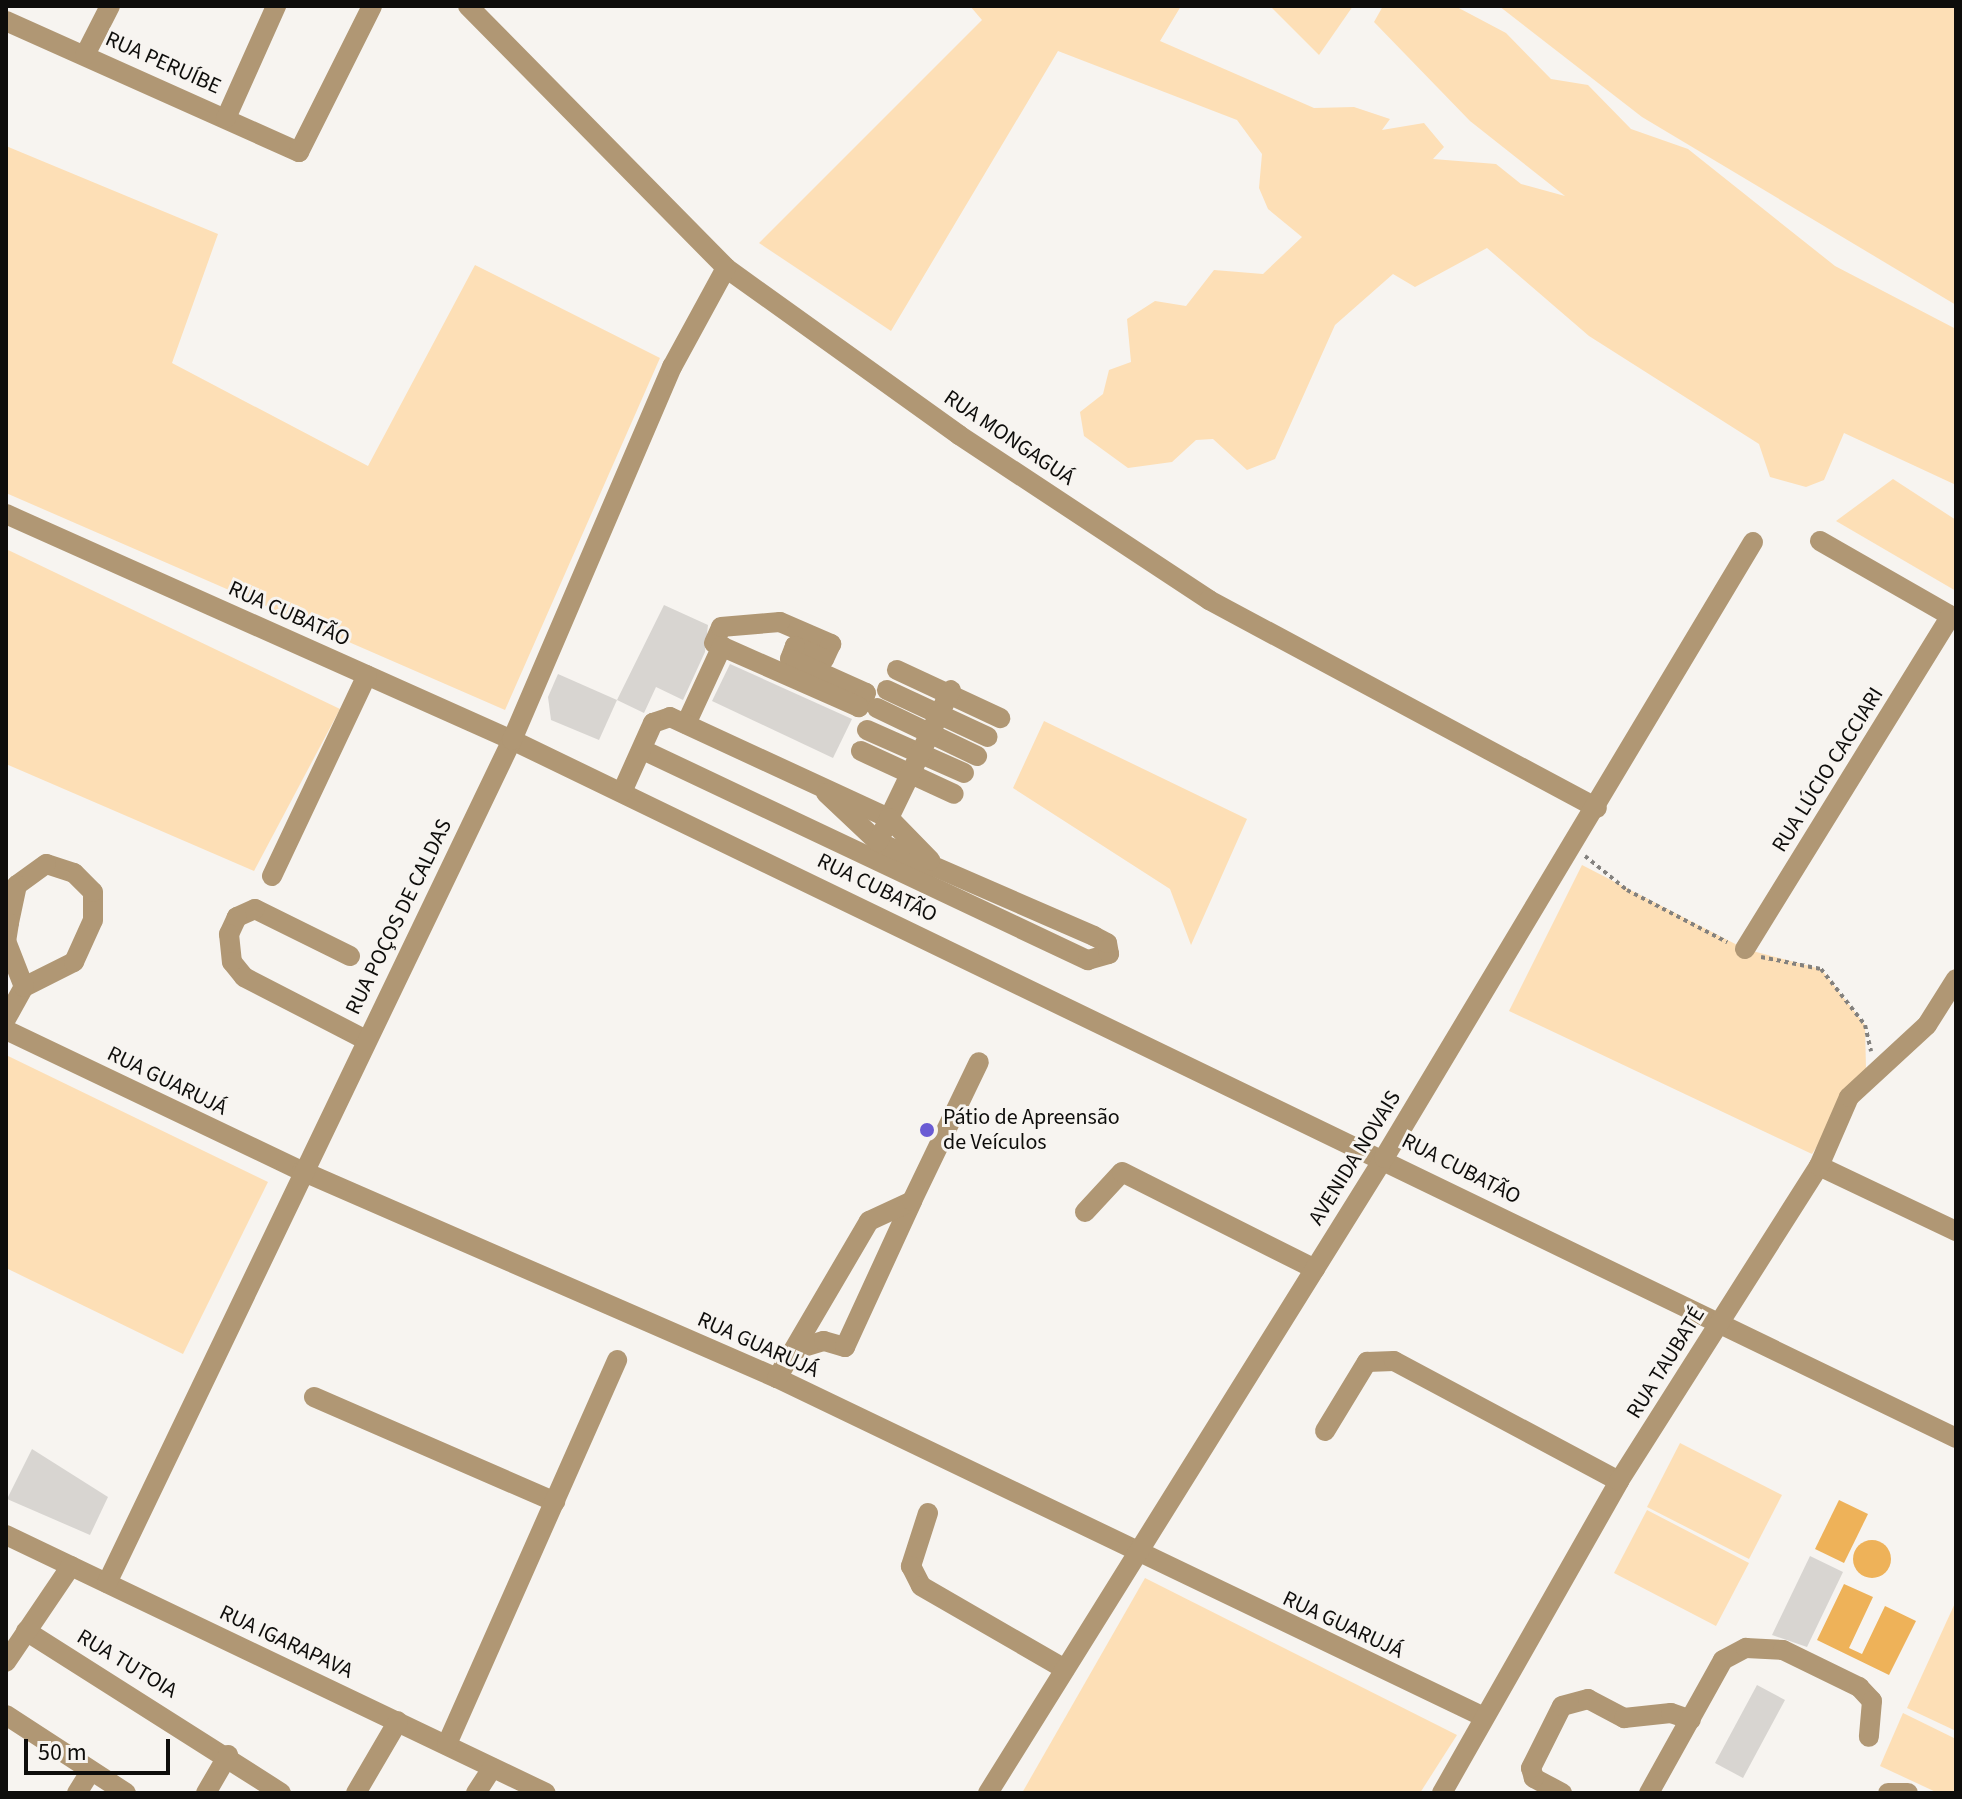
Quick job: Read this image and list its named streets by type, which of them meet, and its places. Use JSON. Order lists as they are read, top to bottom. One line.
{"streets":{"street":["RUA PERUÍBE","RUA MONGAGUÁ","RUA CUBATÃO","RUA LÚCIO CACCIARI","RUA POÇOS DE CALDAS","RUA GUARUJÁ","AVENIDA NOVAIS","RUA TAUBATÉ","RUA IGARAPAVA","RUA TUTOIA"]},"crossings":[["RUA MONGAGUÁ","RUA POÇOS DE CALDAS"],["RUA MONGAGUÁ","AVENIDA NOVAIS"],["RUA CUBATÃO","RUA POÇOS DE CALDAS"],["RUA CUBATÃO","AVENIDA NOVAIS"],["RUA CUBATÃO","RUA TAUBATÉ"],["RUA POÇOS DE CALDAS","RUA GUARUJÁ"],["RUA POÇOS DE CALDAS","RUA IGARAPAVA"],["RUA GUARUJÁ","AVENIDA NOVAIS"],["RUA GUARUJÁ","RUA TAUBATÉ"]],"places":["Pátio de Apreensão de Veículos"],"scale_bar":"50 m"}
